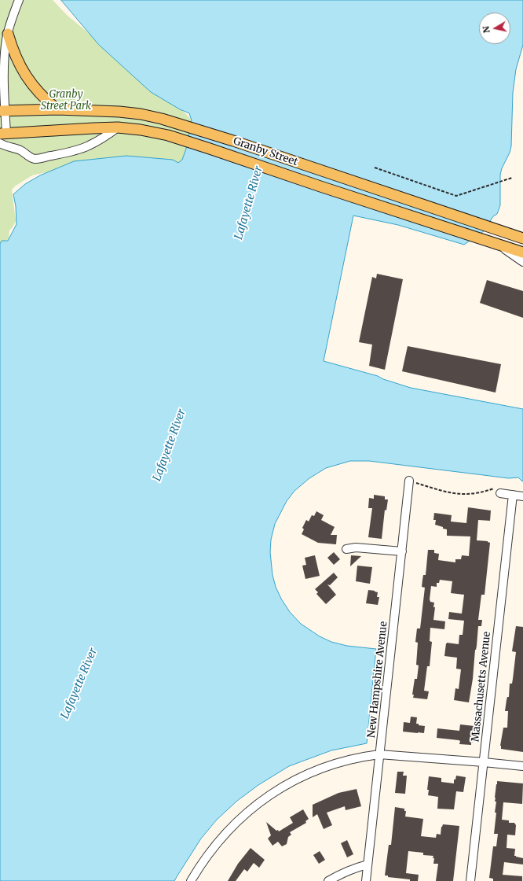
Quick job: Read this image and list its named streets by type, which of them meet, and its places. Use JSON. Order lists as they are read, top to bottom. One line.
{"streets":{"main road":["Granby Street"],"street":["New Hampshire Avenue","Massachusetts Avenue"]},"water":["Lafayette River"],"parks":["Granby Street Park"],"north":"left"}
